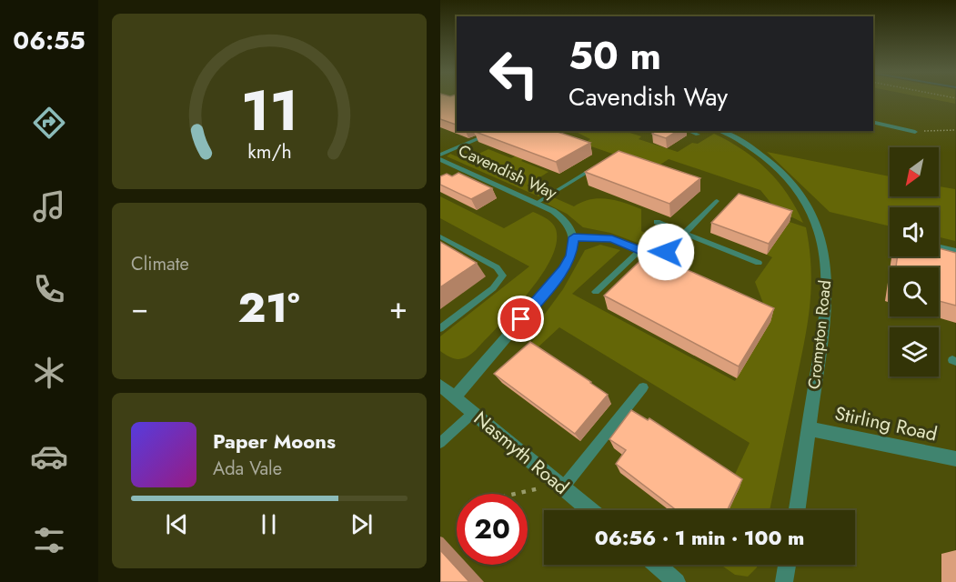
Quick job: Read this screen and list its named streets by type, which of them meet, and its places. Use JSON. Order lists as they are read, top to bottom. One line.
{"streets":{"street":["Cavendish Way","Crompton Road","Stirling Road","Nasmyth Road"]},"crossings":[["Crompton Road","Stirling Road"]],"north":"bottom left","page":{"tabs":"06:55","turn":["50 m","Cavendish Way"],"tile":"Climate","heat":["−","21°","+"],"song":["Paper Moons","Ada Vale"],"limit":"20","trip":"06:56 · 1 min · 100 m","gauge":["11","km/h"]}}
